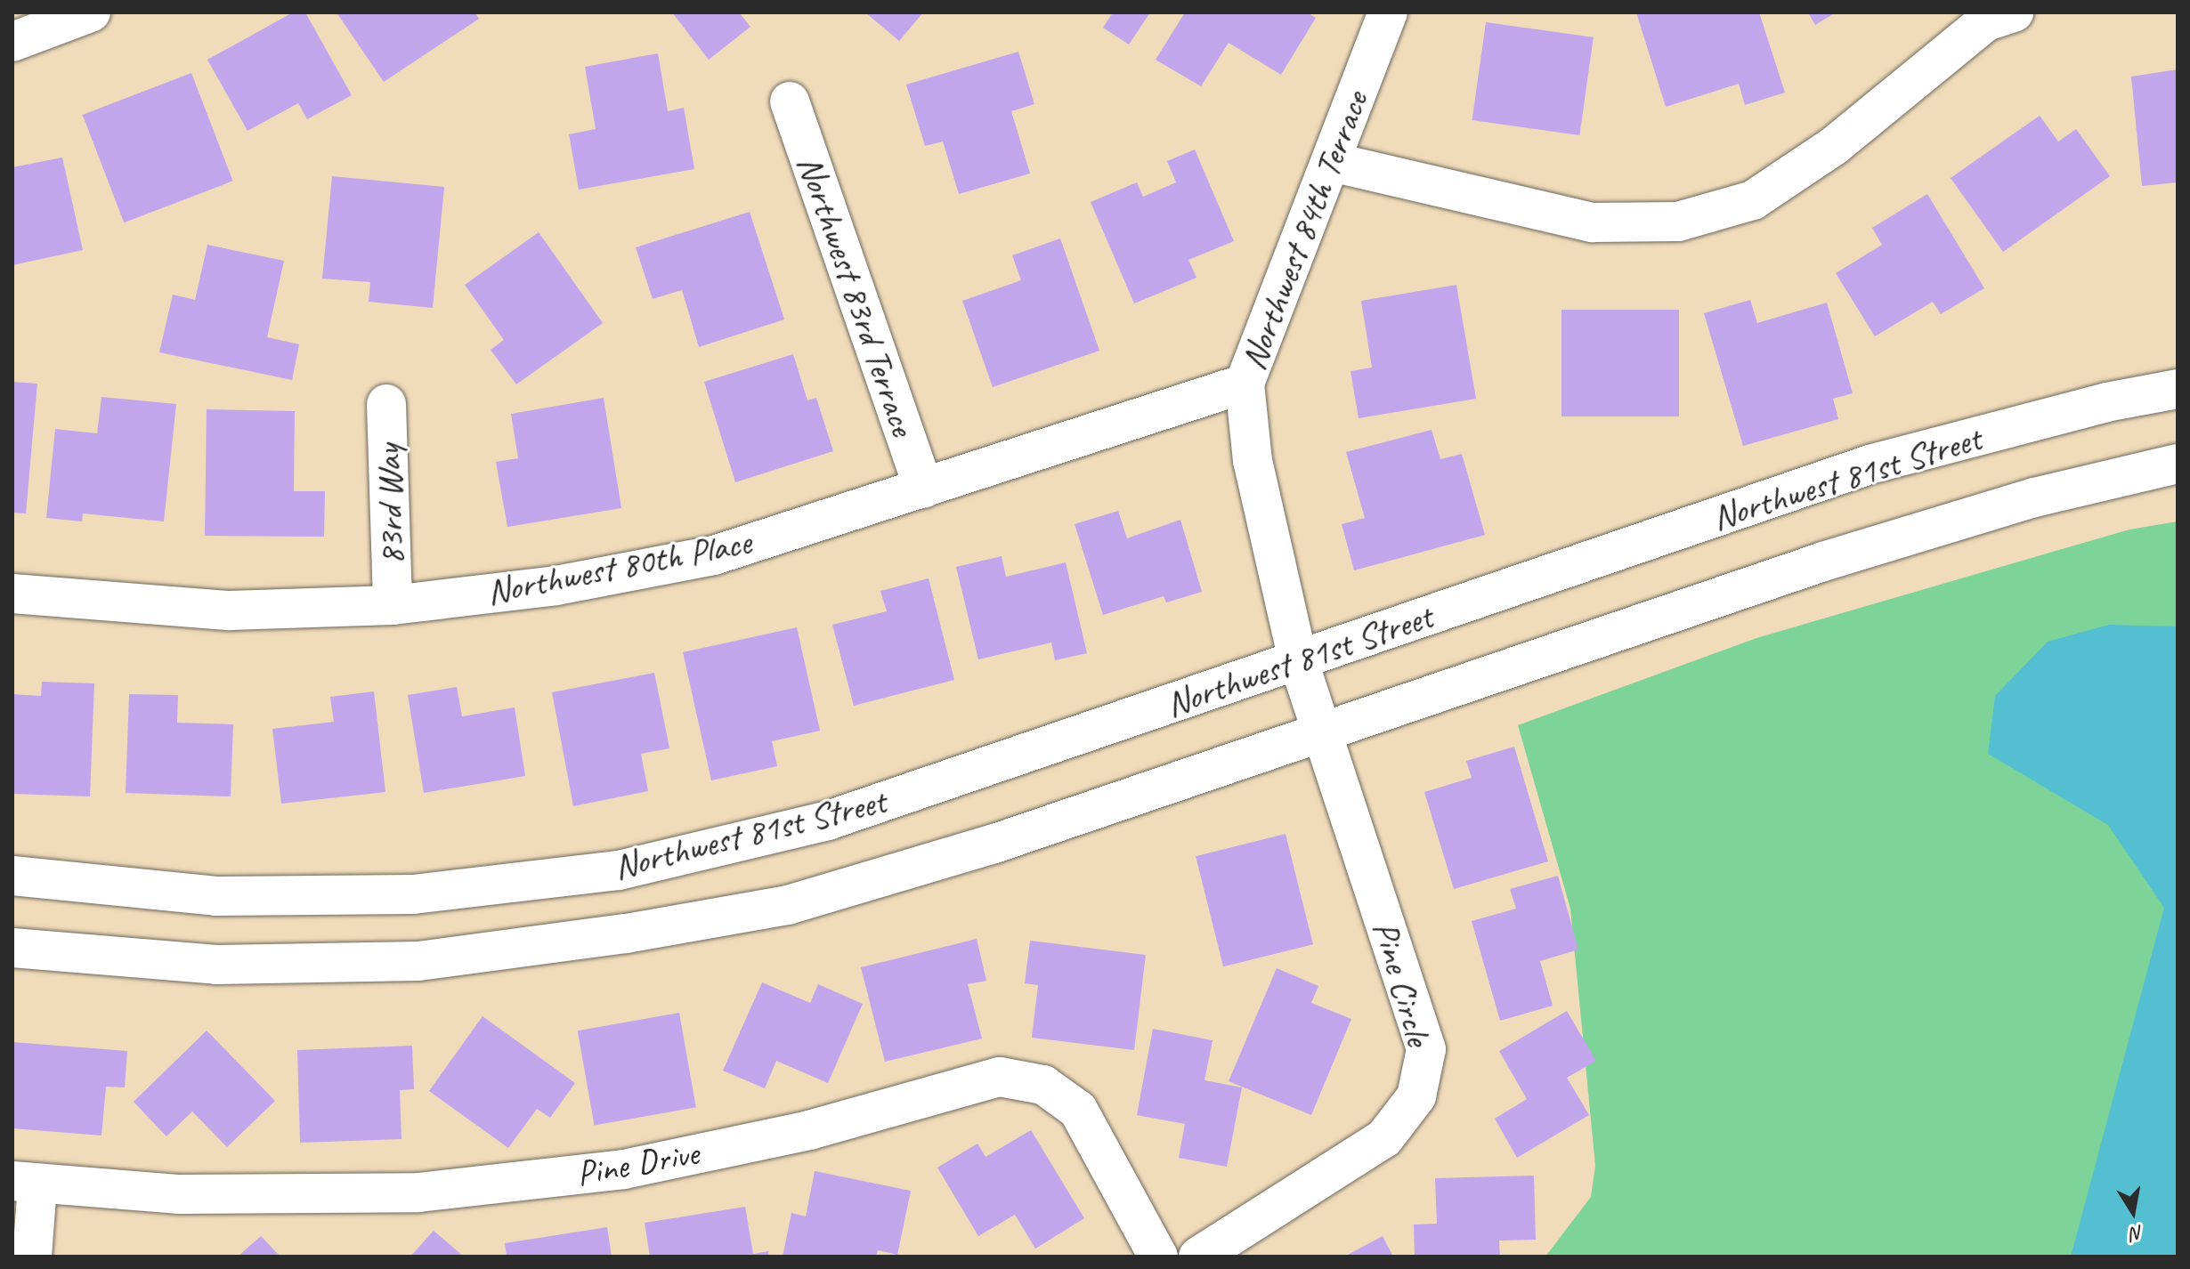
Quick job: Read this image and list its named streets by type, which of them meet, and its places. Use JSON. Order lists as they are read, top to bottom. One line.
{"streets":{"street":["Northwest 84th Terrace","Northwest 83rd Terrace","Northwest 81st Street","83rd Way","Northwest 80th Place","Pine Circle","Pine Drive"]},"crossings":[["Northwest 84th Terrace","Northwest 81st Street"],["Northwest 84th Terrace","Northwest 80th Place"],["Northwest 84th Terrace","Pine Circle"],["Northwest 83rd Terrace","Northwest 80th Place"],["Northwest 81st Street","Pine Circle"],["83rd Way","Northwest 80th Place"]],"north":"bottom"}
